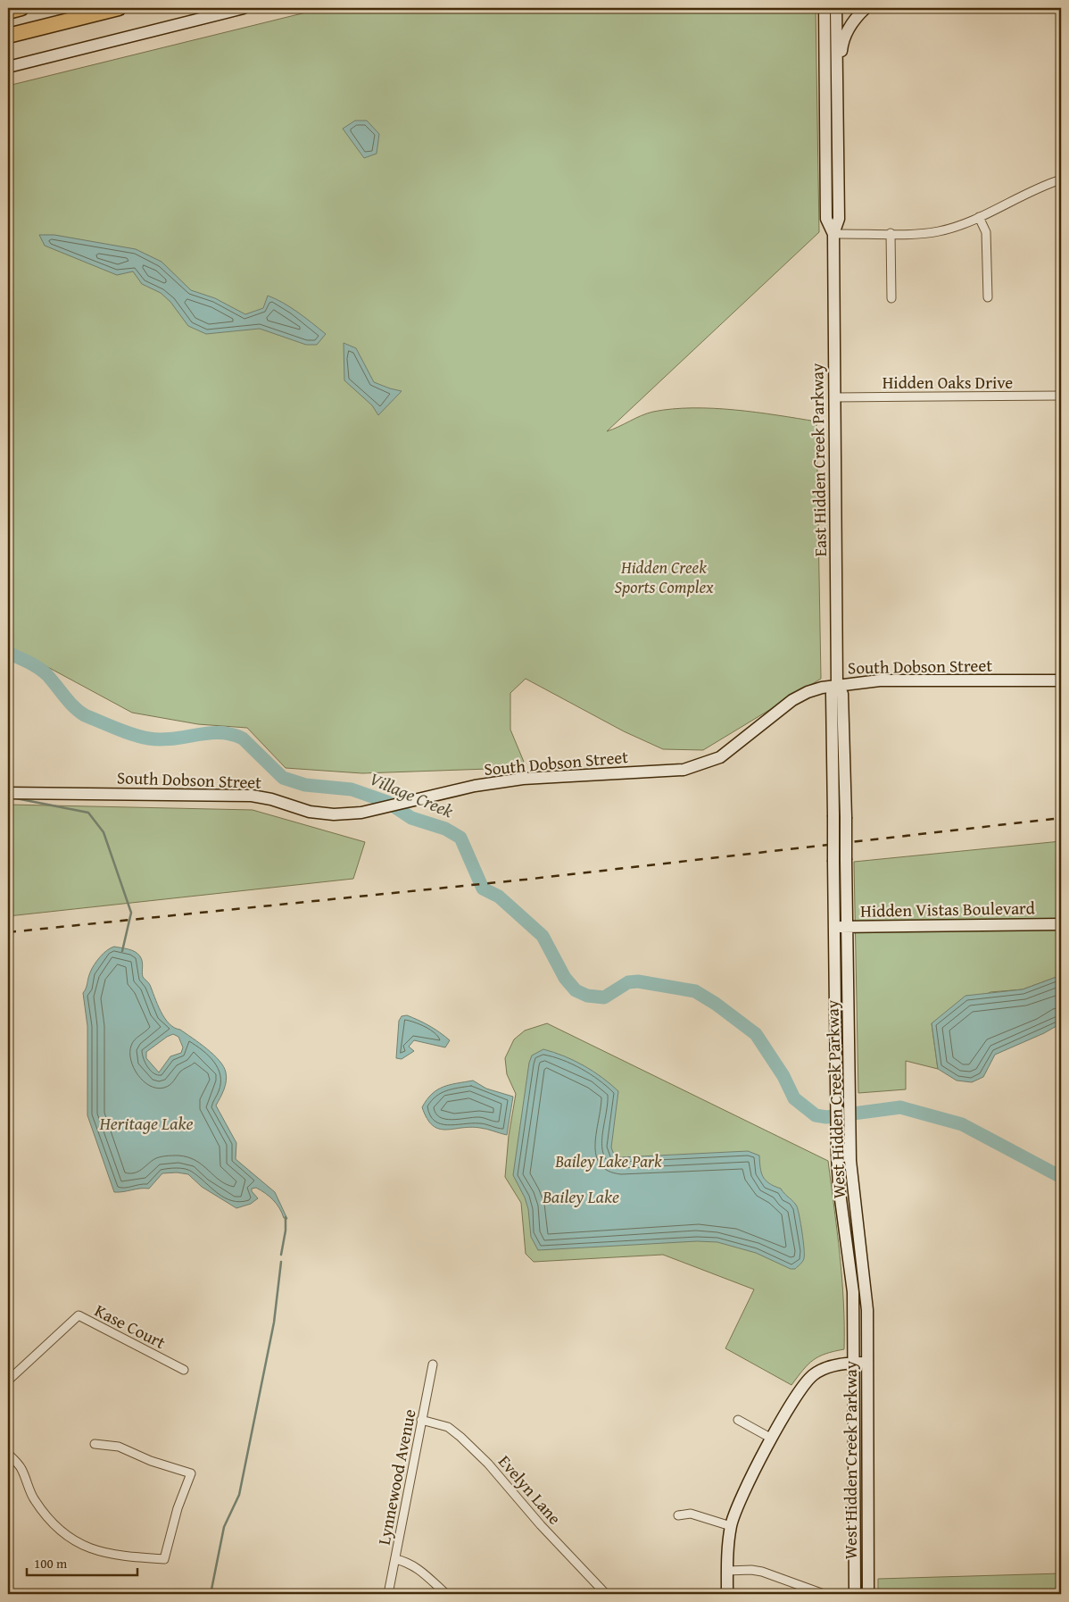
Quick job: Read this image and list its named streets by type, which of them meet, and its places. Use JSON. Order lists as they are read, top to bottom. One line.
{"streets":{"main road":["East Hidden Creek Parkway","South Dobson Street","Hidden Vistas Boulevard","West Hidden Creek Parkway"],"street":["Hidden Oaks Drive","Kase Court","Lynnewood Avenue","Evelyn Lane"]},"crossings":[["Hidden Oaks Drive","East Hidden Creek Parkway"],["East Hidden Creek Parkway","South Dobson Street"],["East Hidden Creek Parkway","West Hidden Creek Parkway"],["South Dobson Street","West Hidden Creek Parkway"],["Hidden Vistas Boulevard","West Hidden Creek Parkway"],["Lynnewood Avenue","Evelyn Lane"]],"water":["Village Creek","Heritage Lake","Bailey Lake"],"parks":["Hidden Creek Sports Complex","Bailey Lake Park"],"scale_bar":"100 m"}
